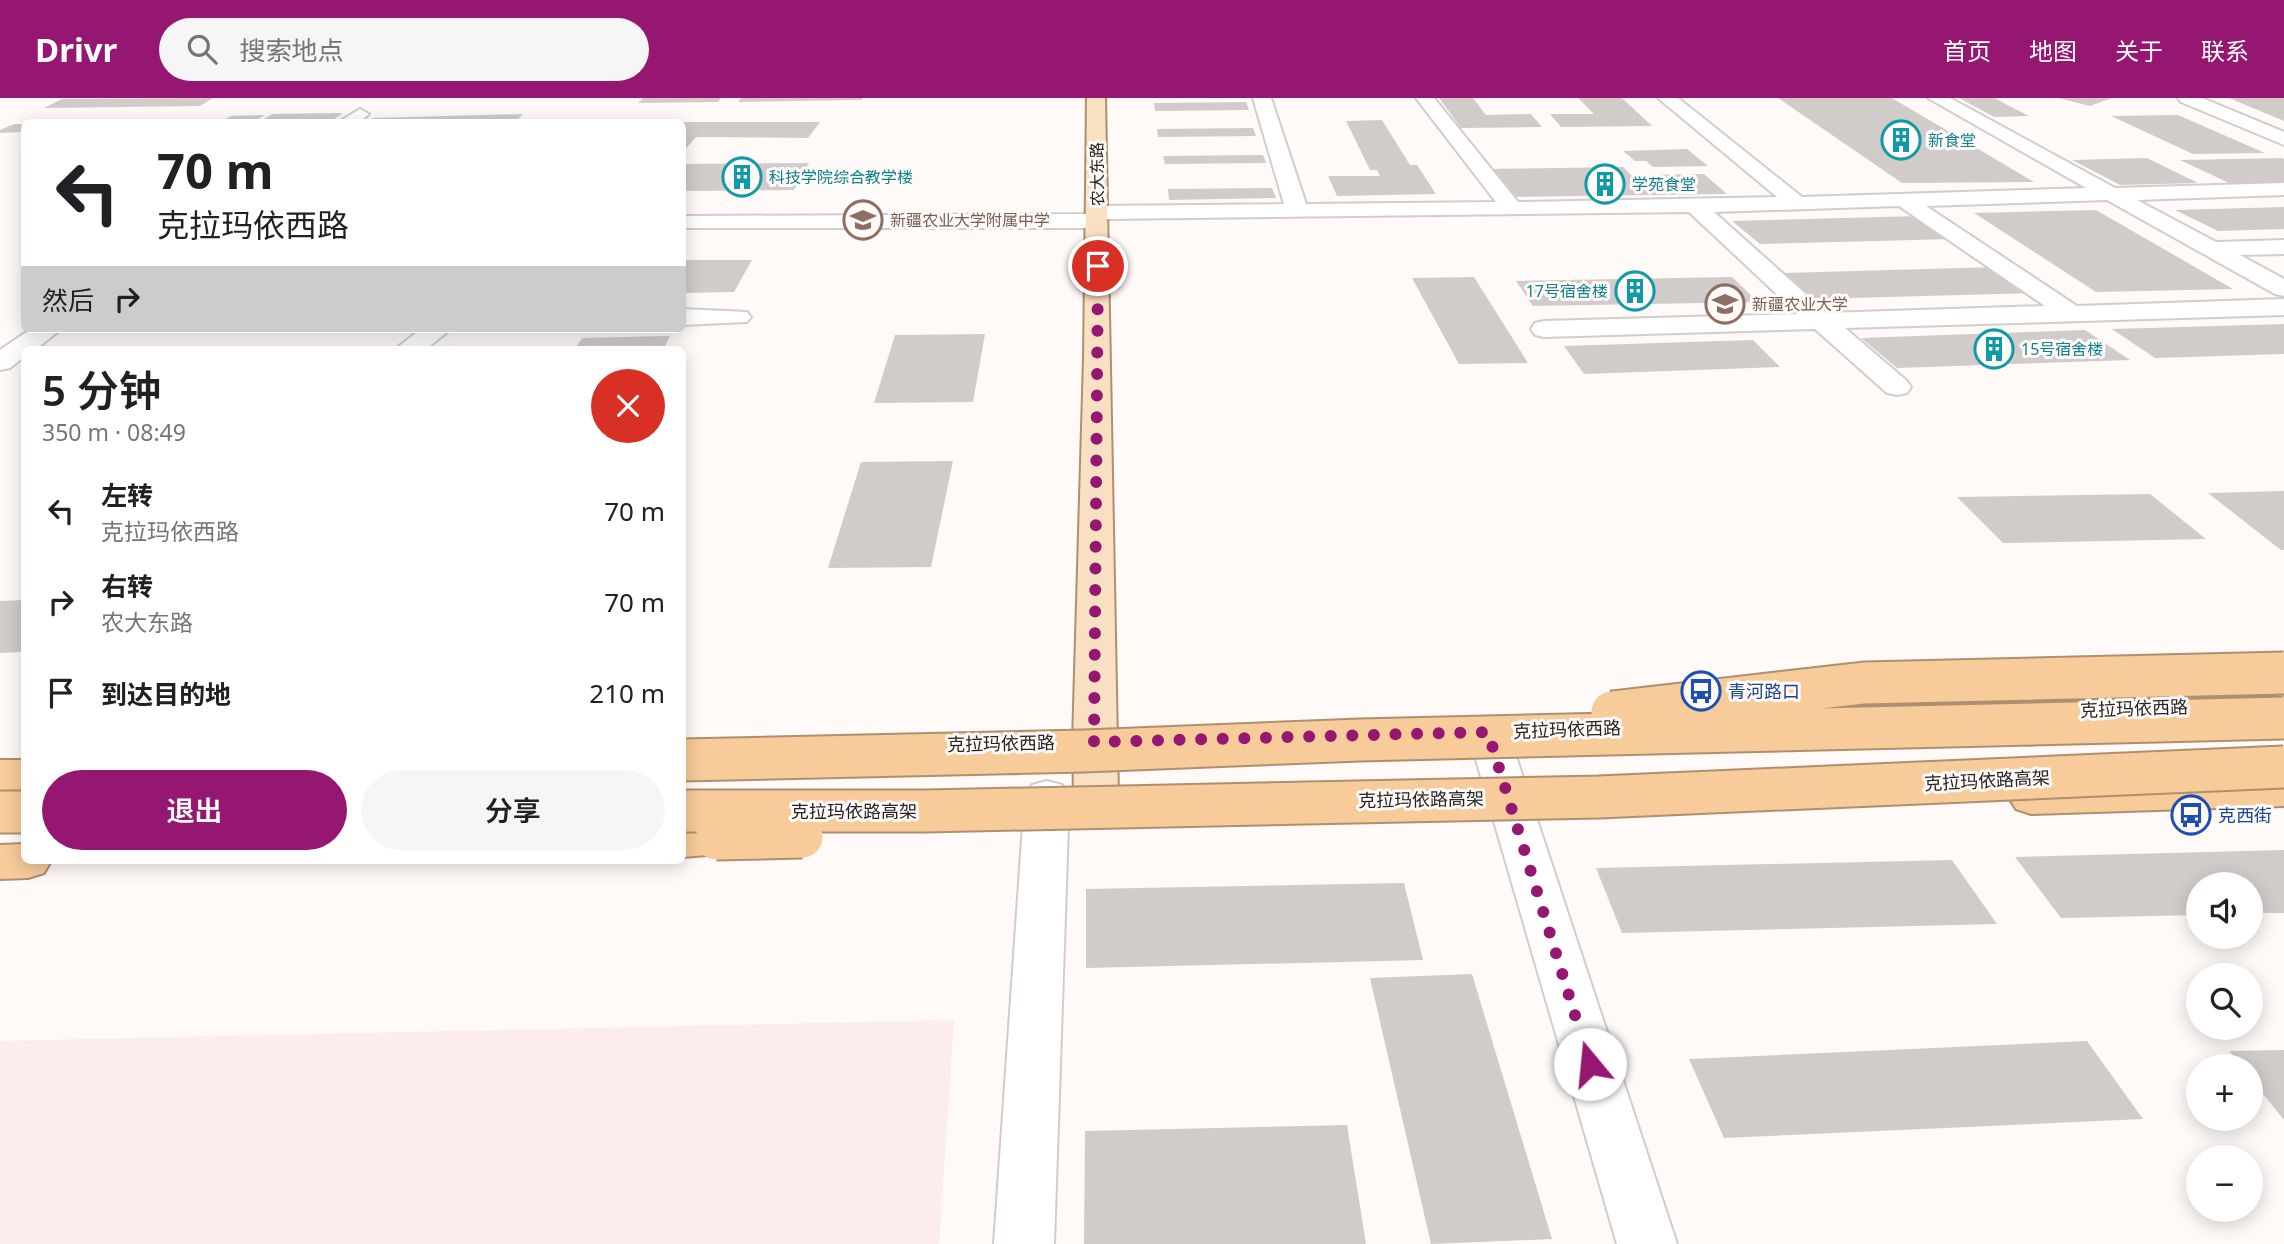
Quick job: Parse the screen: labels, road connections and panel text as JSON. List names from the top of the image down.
{
  "streets": {
    "highway": ["克拉玛依路高架"],
    "main road": ["农大东路", "克拉玛依西路"]
  },
  "crossings": [
    ["农大东路", "克拉玛依西路"]
  ],
  "places": {
    "building": [
      "新食堂",
      "科技学院综合教学楼",
      "学苑食堂",
      "17号宿舍楼",
      "15号宿舍楼"
    ],
    "school or university": ["新疆农业大学附属中学", "新疆农业大学"],
    "bus stop": ["青河路口", "克西街"]
  },
  "page": {
    "header": "Drivr",
    "search": "搜索地点",
    "nav": [
      "首页",
      "地图",
      "关于",
      "联系"
    ],
    "turn": ["70 m", "克拉玛依西路"],
    "then": "然后",
    "heading": ["5 分钟", "350 m · 08:49"],
    "list": [
      {
        "name": "左转",
        "note": "克拉玛依西路",
        "value": "70 m"
      },
      {
        "name": "右转",
        "note": "农大东路",
        "value": "70 m"
      },
      {
        "name": "到达目的地",
        "value": "210 m"
      }
    ],
    "buttons": ["退出", "分享"],
    "map_buttons": ["+", "−"]
  }
}
